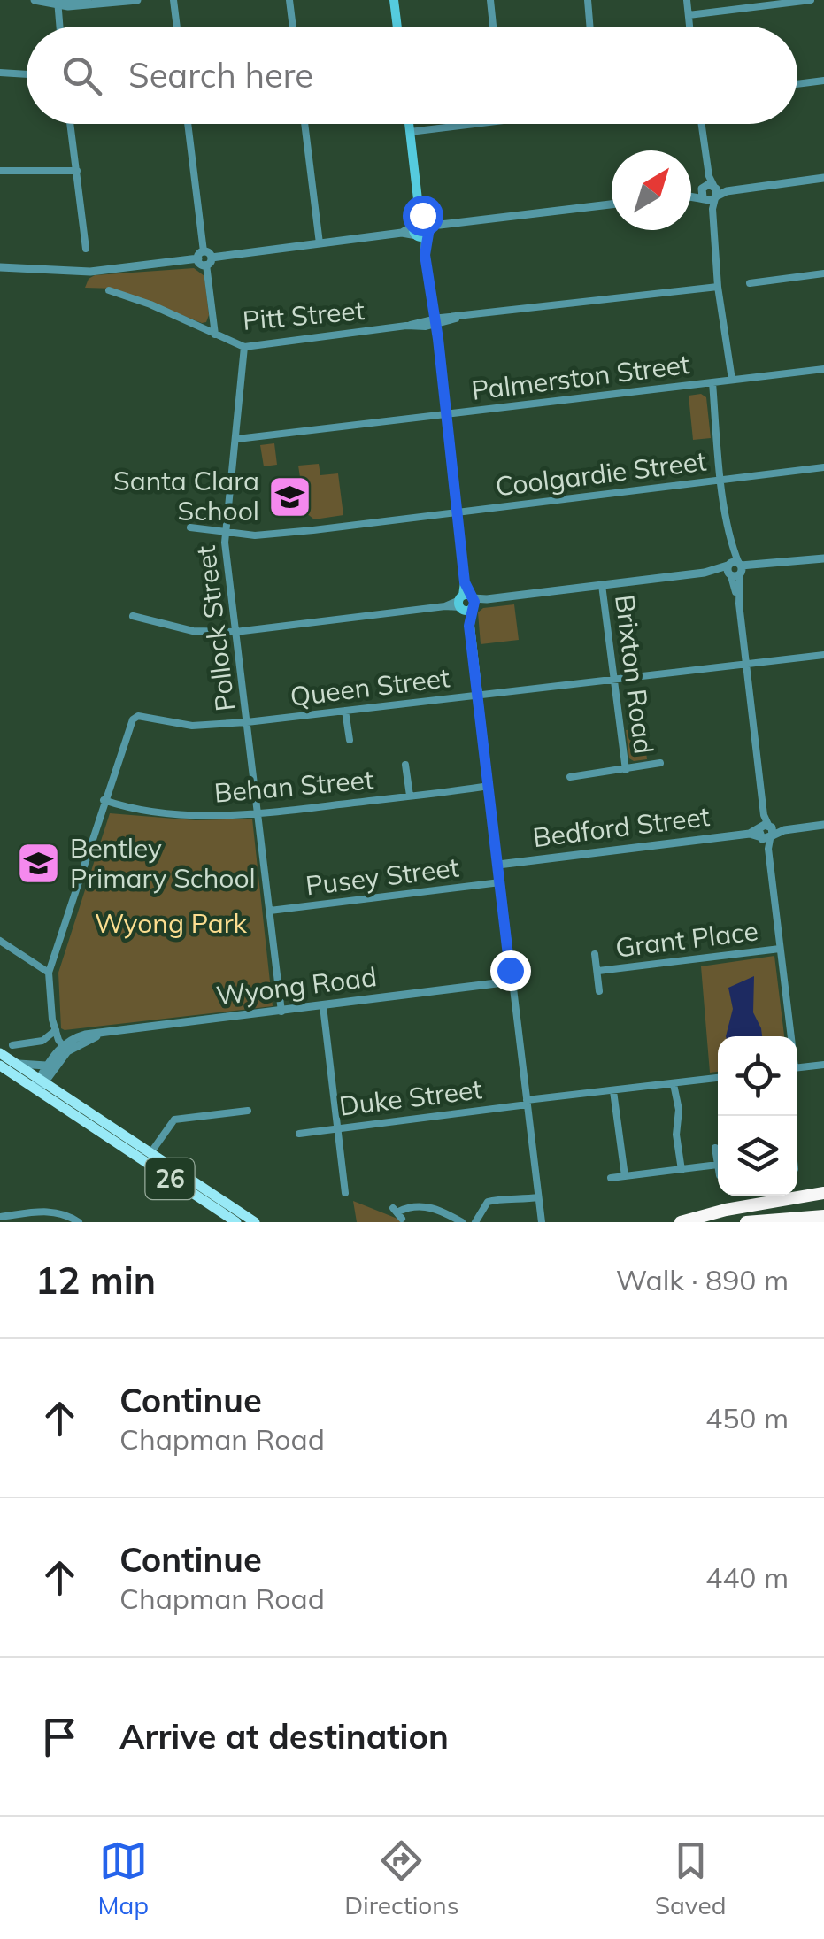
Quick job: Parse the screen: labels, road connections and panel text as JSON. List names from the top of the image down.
{
  "streets": {
    "main road": ["26"],
    "street": [
      "Pitt Street",
      "Palmerston Street",
      "Coolgardie Street",
      "Pollock Street",
      "Brixton Road",
      "Queen Street",
      "Behan Street",
      "Bedford Street",
      "Pusey Street",
      "Grant Place",
      "Wyong Road",
      "Duke Street"
    ]
  },
  "crossings": [
    ["Pitt Street", "Pollock Street"],
    ["Palmerston Street", "Pollock Street"],
    ["Coolgardie Street", "Pollock Street"],
    ["Pollock Street", "Queen Street"],
    ["Pollock Street", "Behan Street"],
    ["Pollock Street", "Pusey Street"],
    ["Pollock Street", "Wyong Road"],
    ["Brixton Road", "Queen Street"],
    ["Queen Street", "Behan Street"]
  ],
  "parks": ["Wyong Park"],
  "places": {
    "school or university": ["Santa Clara School", "Bentley Primary School"]
  },
  "north": "top right",
  "page": {
    "search": "Search here",
    "heading": ["12 min", "Walk · 890 m"],
    "list": [
      ["Continue", "Chapman Road", "450 m"],
      ["Continue", "Chapman Road", "440 m"],
      "Arrive at destination"
    ],
    "nav": ["Map", "Directions", "Saved"]
  }
}
